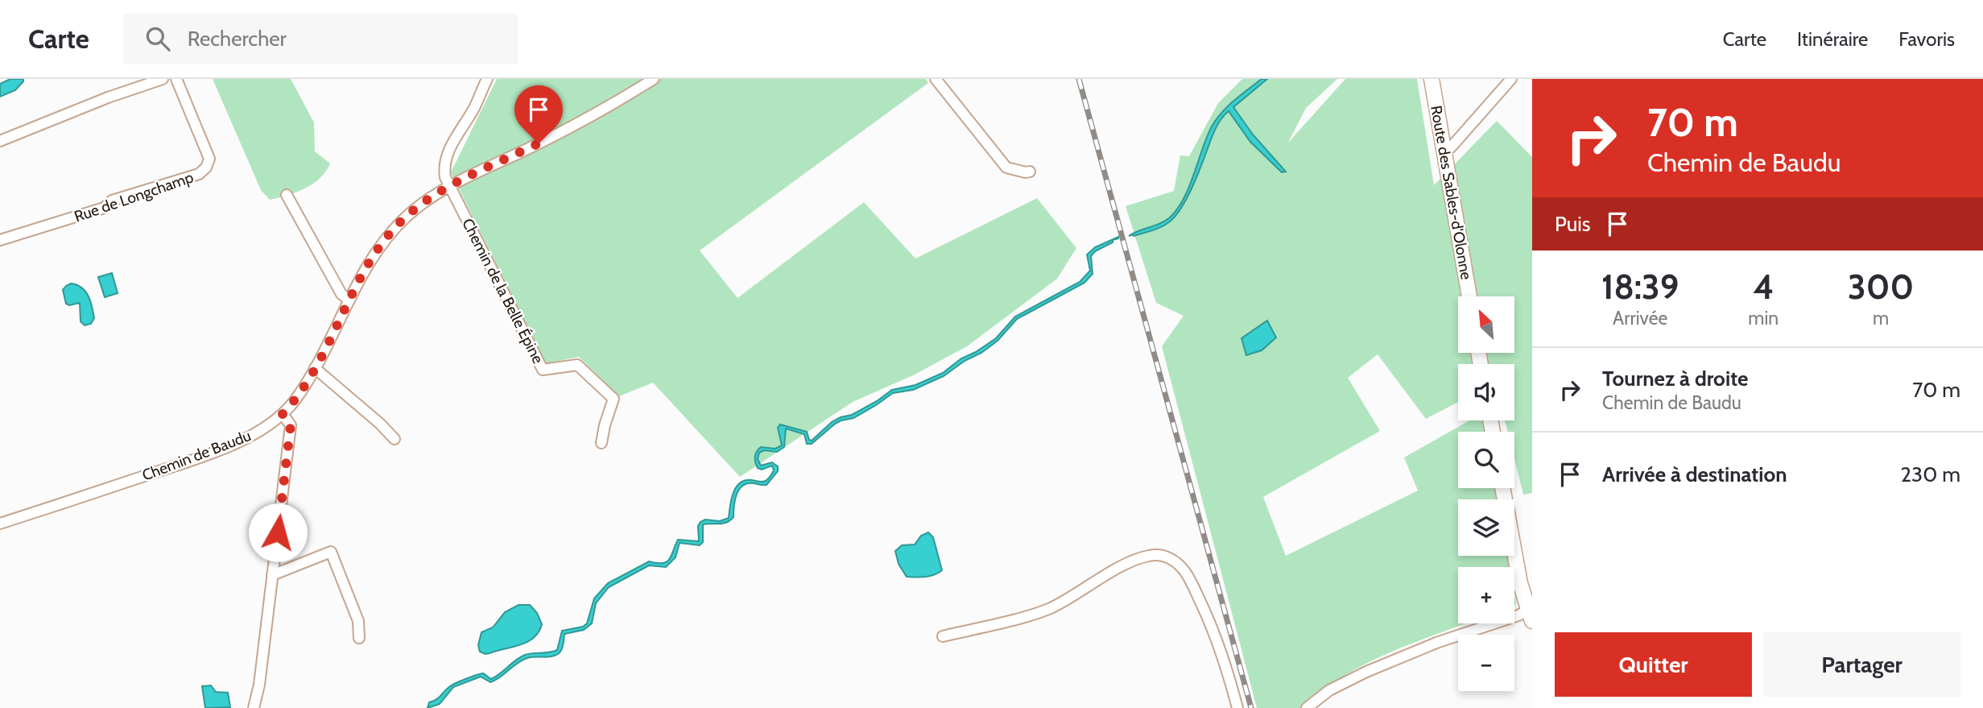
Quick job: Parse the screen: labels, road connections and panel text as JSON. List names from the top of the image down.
{
  "streets": {
    "main road": ["Route des Sables-d'Olonne"],
    "street": ["Rue de Longchamp", "Chemin de la Belle Épine", "Chemin de Baudu"]
  },
  "crossings": [
    ["Chemin de la Belle Épine", "Chemin de Baudu"]
  ],
  "north": "top left",
  "page": {
    "header": "Carte",
    "search": "Rechercher",
    "nav": ["Carte", "Itinéraire", "Favoris"],
    "turn": ["70 m", "Chemin de Baudu"],
    "then": "Puis",
    "eta": [
      "18:39",
      "Arrivée",
      "4",
      "min",
      "300",
      "m"
    ],
    "map_buttons": ["+", "−"],
    "list": [
      {
        "name": "Tournez à droite",
        "note": "Chemin de Baudu",
        "value": "70 m"
      },
      {
        "name": "Arrivée à destination",
        "value": "230 m"
      }
    ],
    "buttons": ["Quitter", "Partager"]
  }
}
